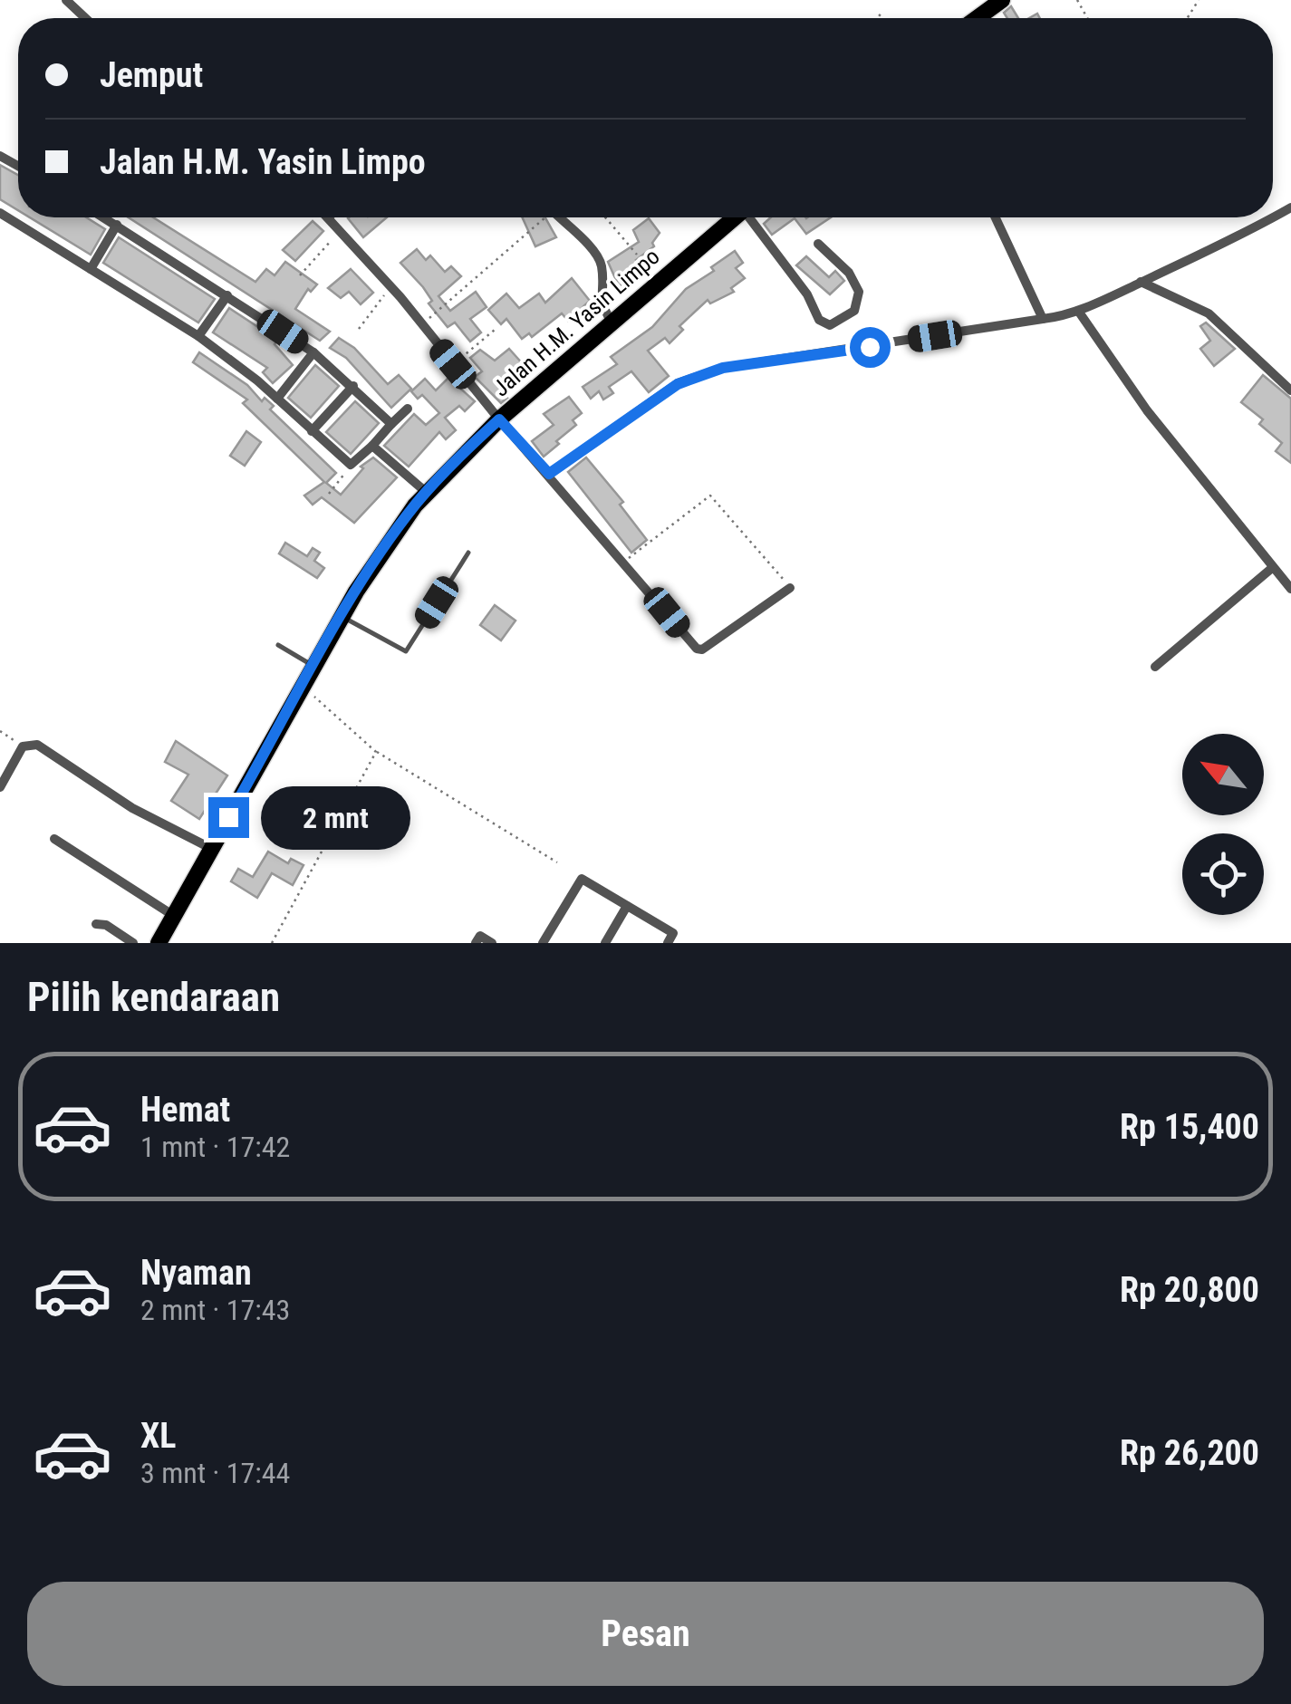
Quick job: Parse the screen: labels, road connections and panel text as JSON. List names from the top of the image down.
{
  "streets": {
    "main road": ["Jalan H.M. Yasin Limpo"]
  },
  "north": "top left",
  "page": {
    "banner": ["Jemput", "Jalan H.M. Yasin Limpo"],
    "bubble": "2 mnt",
    "heading": "Pilih kendaraan",
    "list": [
      {
        "name": "Hemat",
        "note": "1 mnt · 17:42",
        "value": "Rp 15,400"
      },
      {
        "name": "Nyaman",
        "note": "2 mnt · 17:43",
        "value": "Rp 20,800"
      },
      {
        "name": "XL",
        "note": "3 mnt · 17:44",
        "value": "Rp 26,200"
      }
    ],
    "buttons": "Pesan"
  }
}
